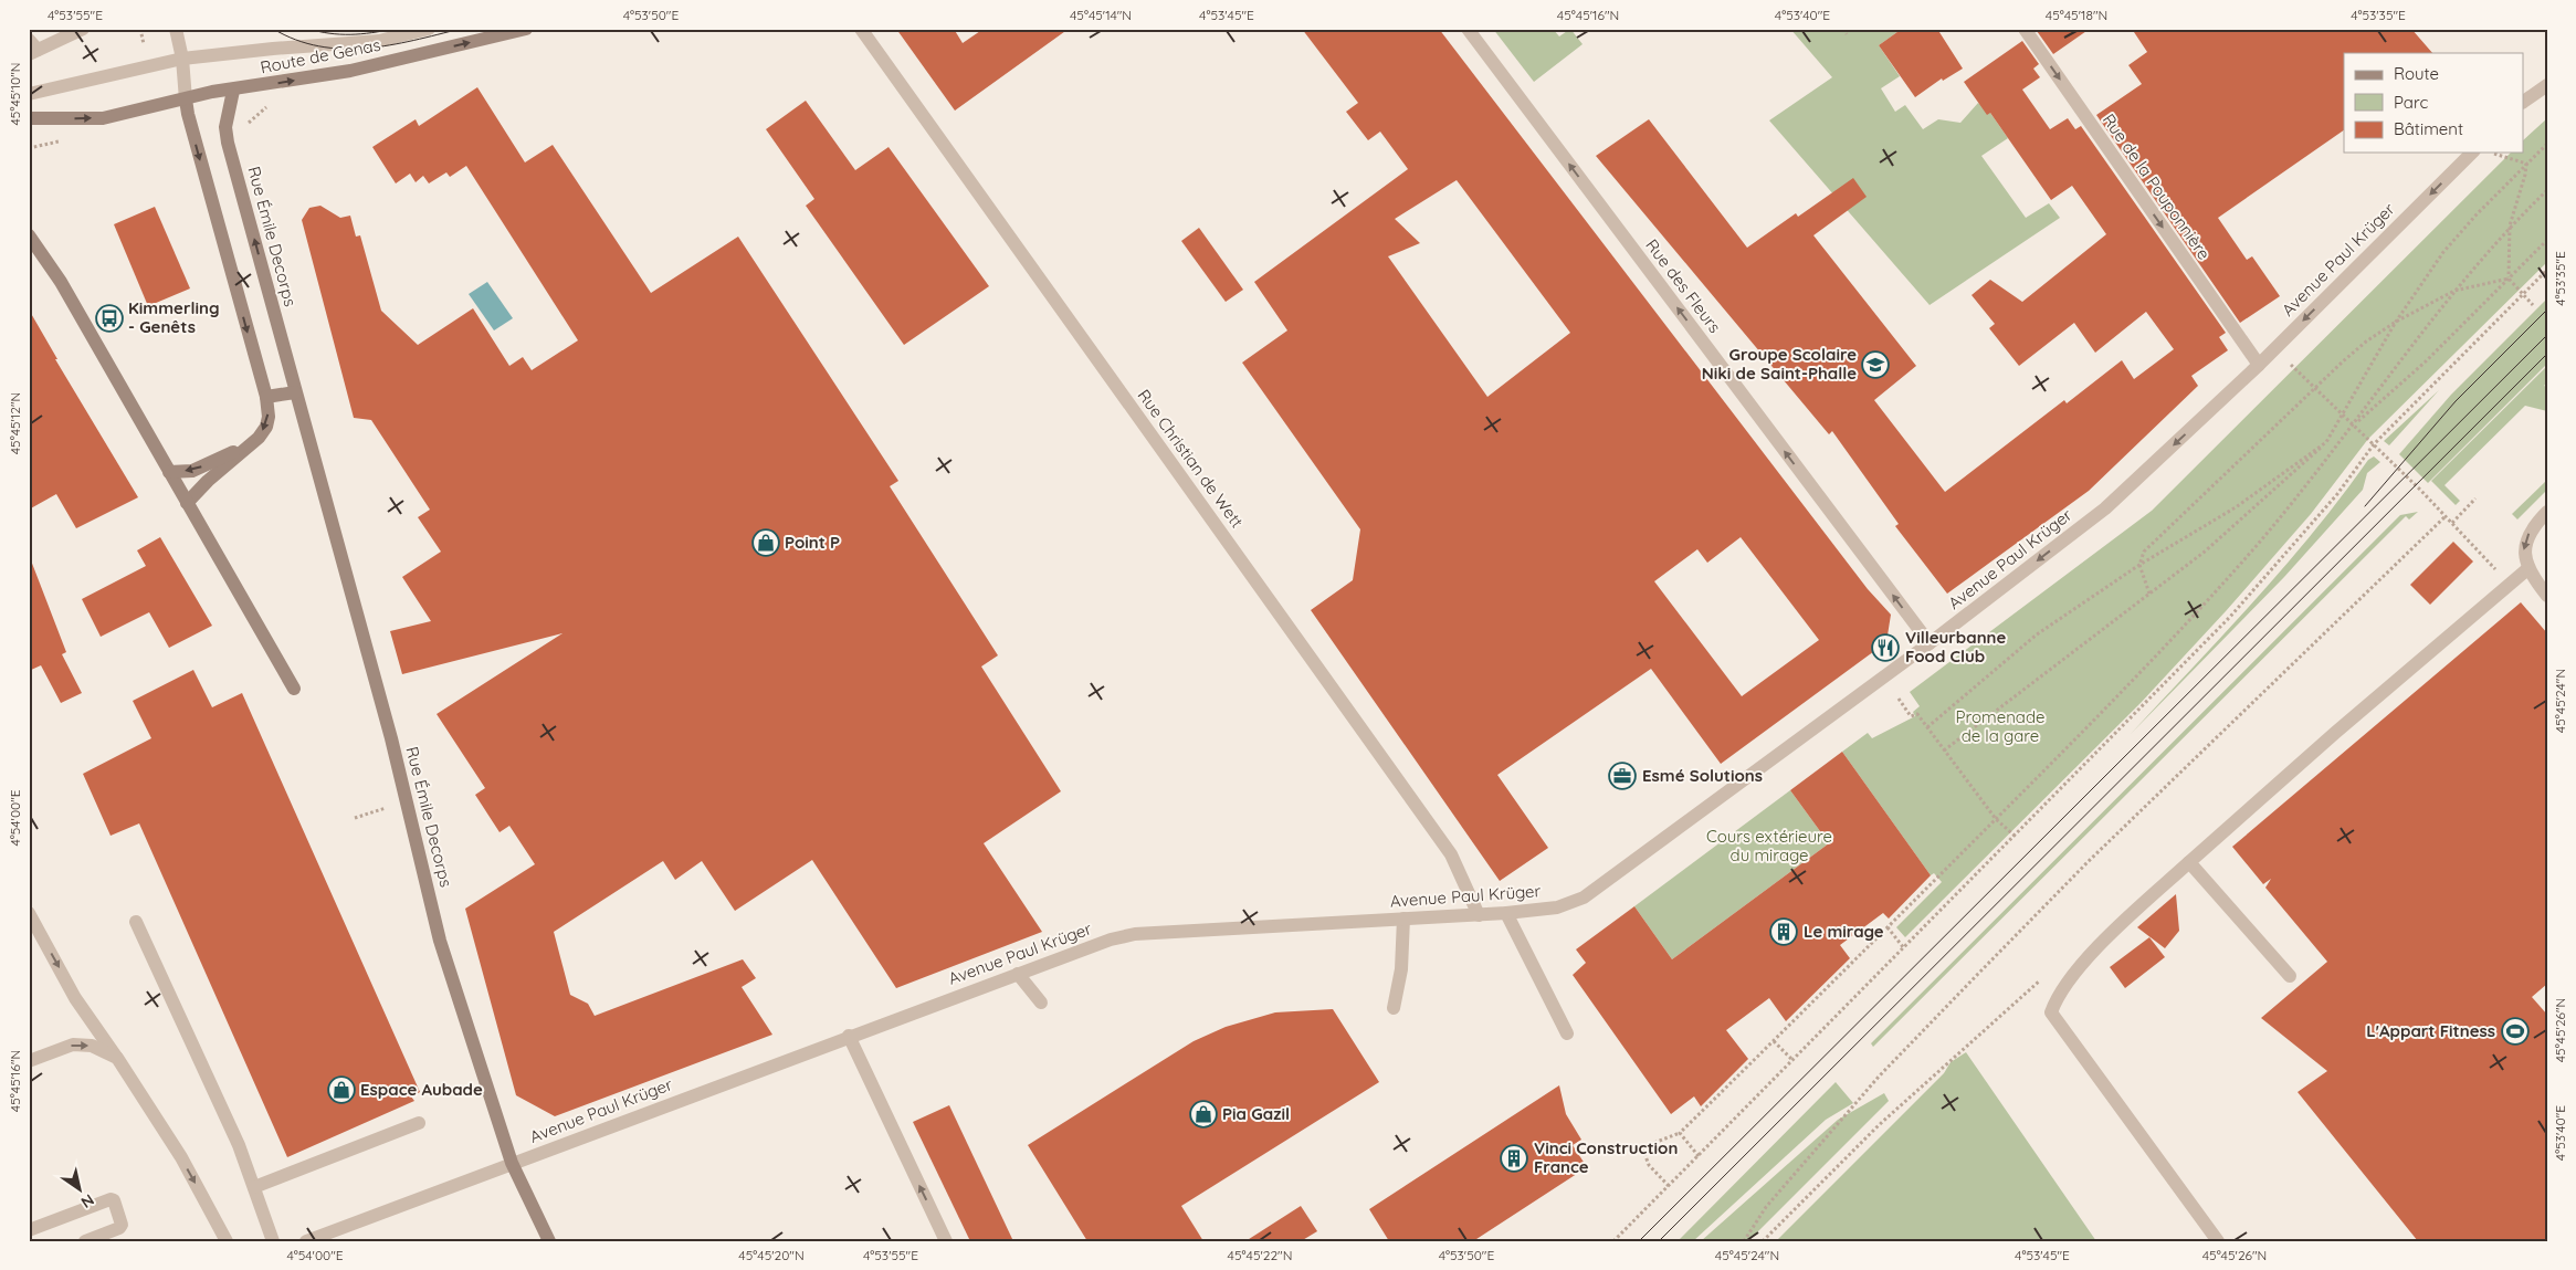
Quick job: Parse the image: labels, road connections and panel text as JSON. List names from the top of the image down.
{
  "streets": {
    "street": [
      "Route de Genas",
      "Rue de la Pouponnière",
      "Rue Émile Decorps",
      "Avenue Paul Krüger",
      "Rue des Fleurs",
      "Rue Christian de Wett"
    ]
  },
  "crossings": [
    ["Route de Genas", "Rue Émile Decorps"],
    ["Rue de la Pouponnière", "Avenue Paul Krüger"],
    ["Rue Émile Decorps", "Avenue Paul Krüger"],
    ["Avenue Paul Krüger", "Rue des Fleurs"],
    ["Avenue Paul Krüger", "Rue Christian de Wett"]
  ],
  "one_way": ["Rue de la Pouponnière", "Rue des Fleurs"],
  "parks": ["Promenade de la gare", "Cours extérieure du mirage"],
  "places": {
    "bus stop": ["Kimmerling - Genêts"],
    "school or university": ["Groupe Scolaire Niki de Saint-Phalle"],
    "shop": ["Point P", "Espace Aubade", "Pia Gazil"],
    "restaurant": ["Villeurbanne Food Club"],
    "office": ["Esmé Solutions"],
    "building": ["Le mirage", "Vinci Construction France"],
    "sports": ["L'Appart Fitness"]
  },
  "legend": ["Route", "Parc", "Bâtiment"],
  "north": "bottom right",
  "coordinates": [
    "4°53'55\"E",
    "4°53'50\"E",
    "45°45'14\"N",
    "4°53'45\"E",
    "45°45'16\"N",
    "4°53'40\"E",
    "45°45'18\"N",
    "4°53'35\"E",
    "45°45'10\"N",
    "45°45'12\"N",
    "45°45'24\"N",
    "4°54'00\"E",
    "45°45'26\"N",
    "45°45'20\"N",
    "45°45'22\"N"
  ]
}
